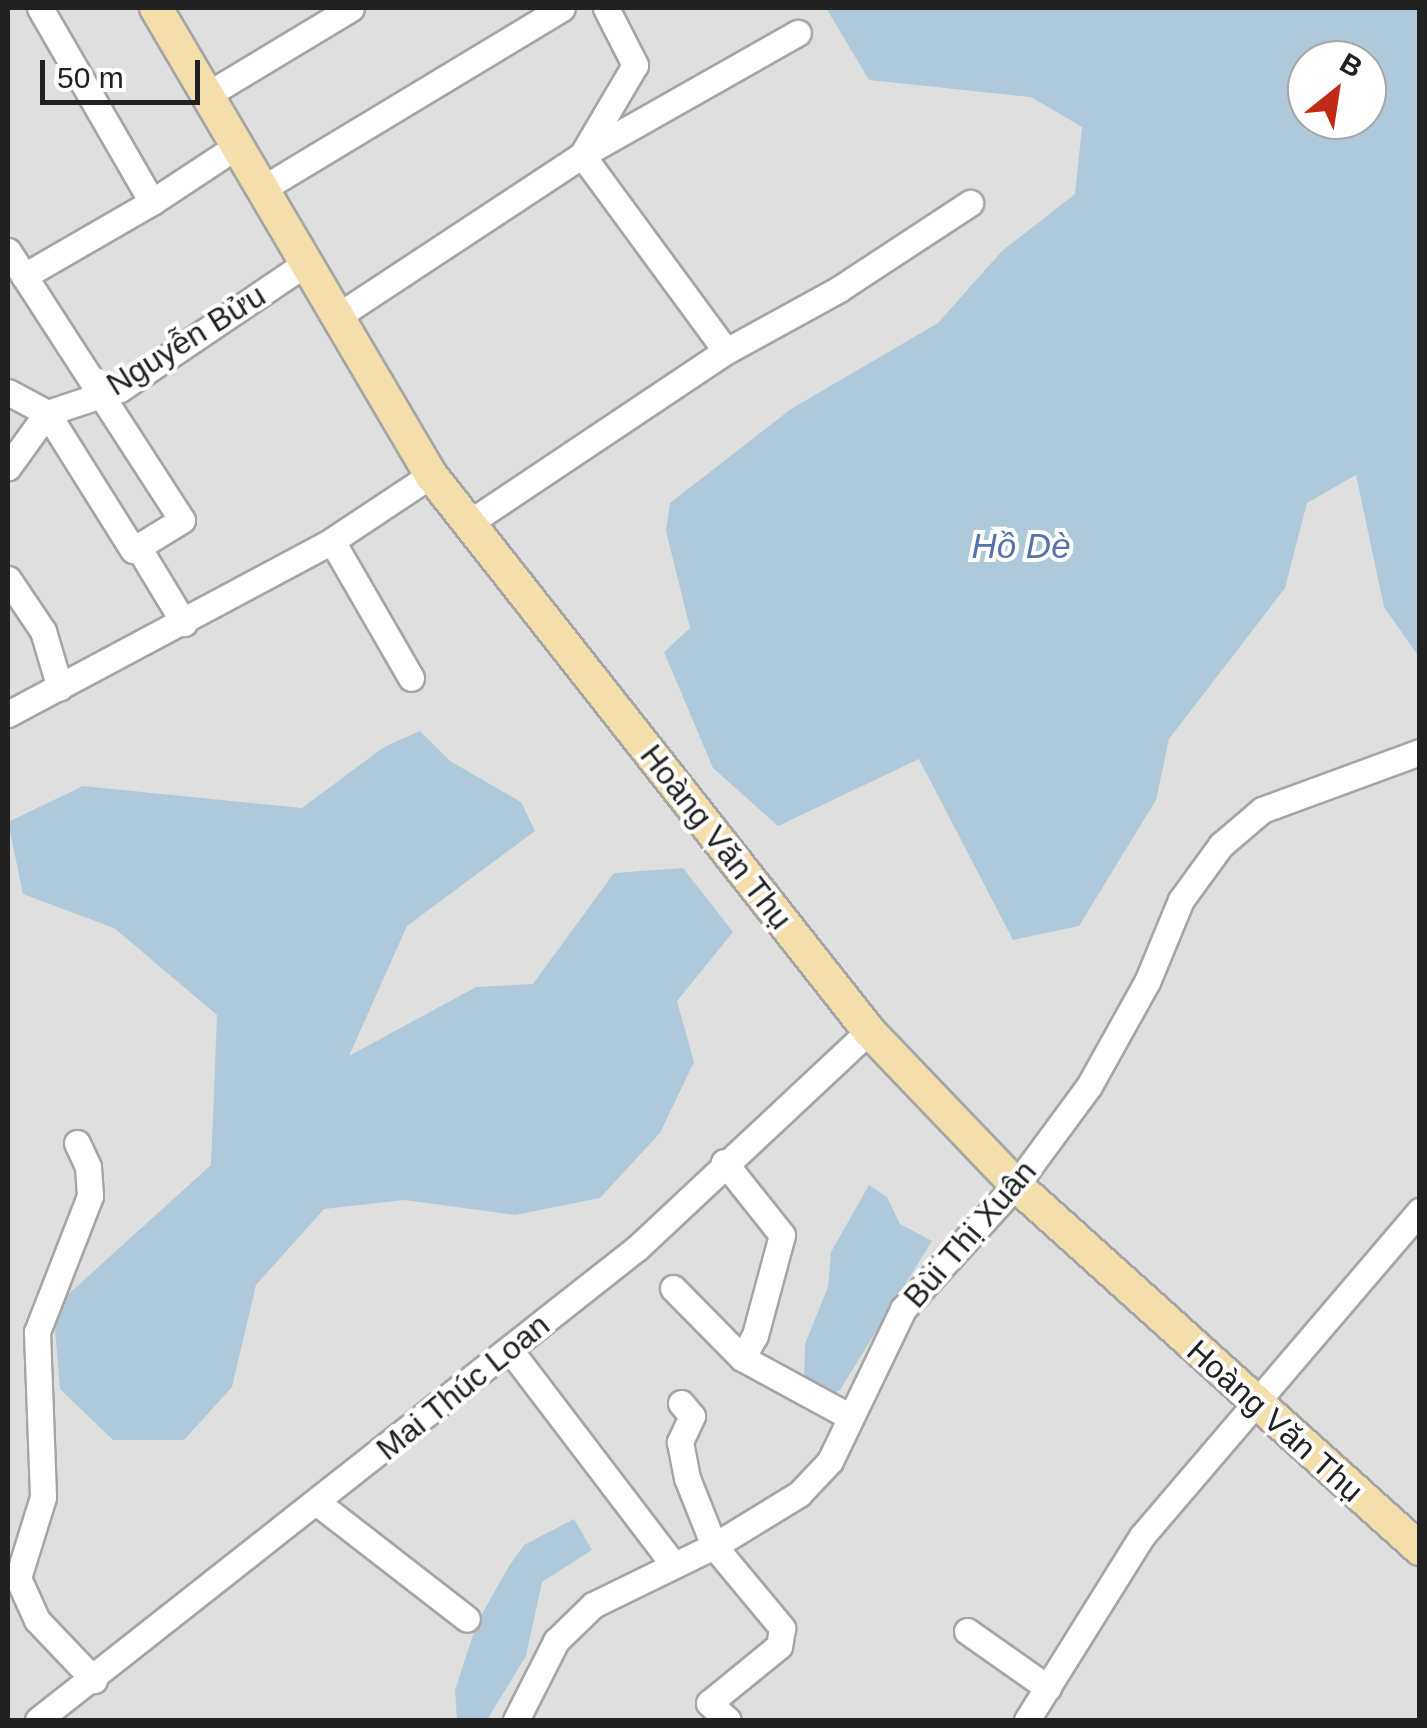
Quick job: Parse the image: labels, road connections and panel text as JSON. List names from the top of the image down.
{
  "streets": {
    "main road": ["Hoàng Văn Thụ"],
    "street": ["Nguyễn Bửu", "Bùi Thị Xuân", "Mai Thúc Loan"]
  },
  "crossings": [
    ["Nguyễn Bửu", "Hoàng Văn Thụ"],
    ["Hoàng Văn Thụ", "Bùi Thị Xuân"],
    ["Hoàng Văn Thụ", "Mai Thúc Loan"]
  ],
  "water": ["Hồ Dè"],
  "scale_bar": "50 m",
  "north": "top right"
}
